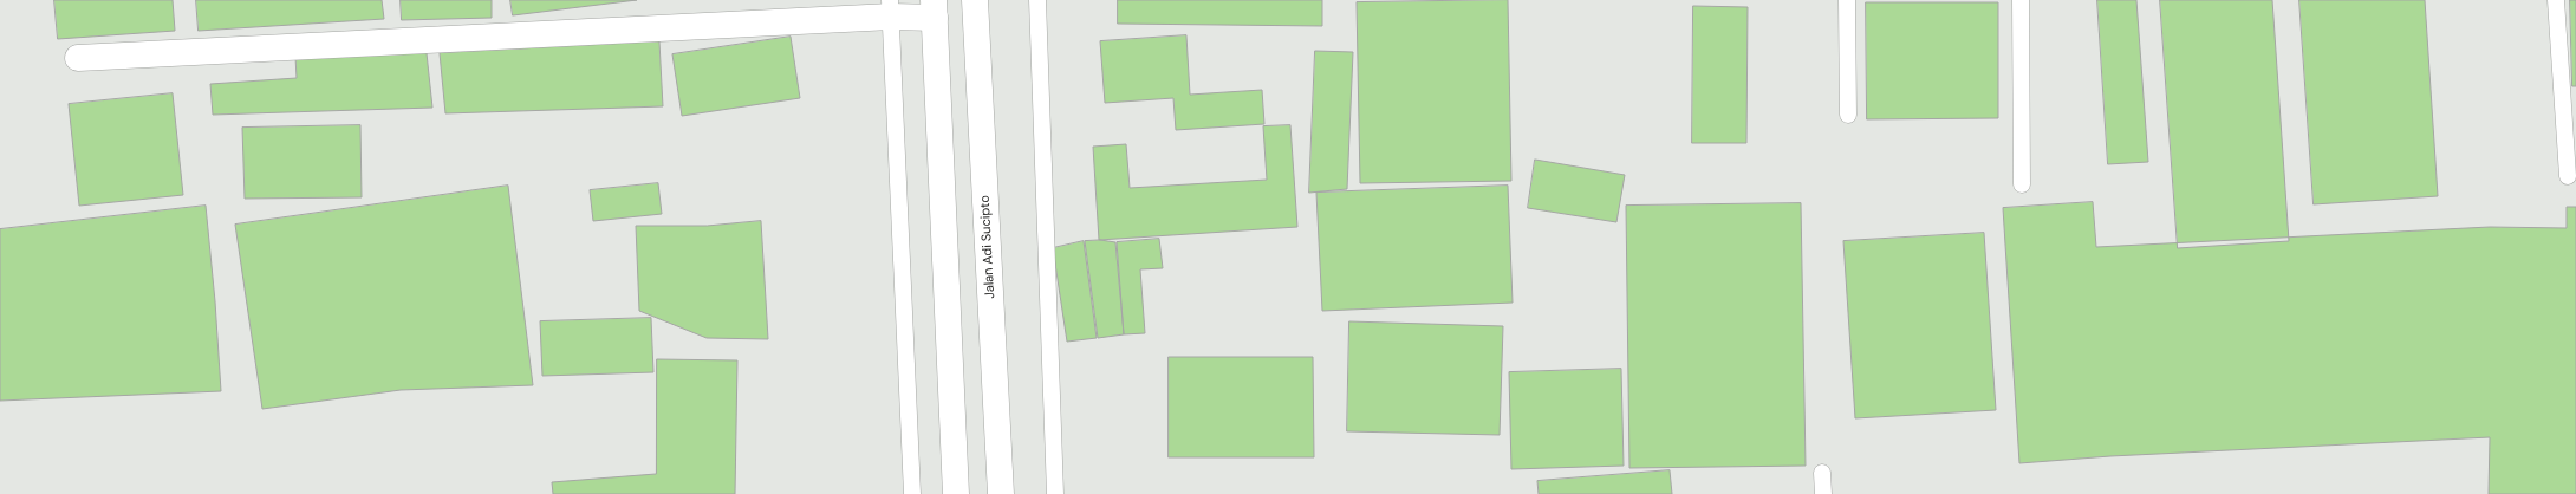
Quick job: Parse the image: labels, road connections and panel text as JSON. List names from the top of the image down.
{
  "streets": {
    "main road": ["Jalan Adi Sucipto"]
  }
}
